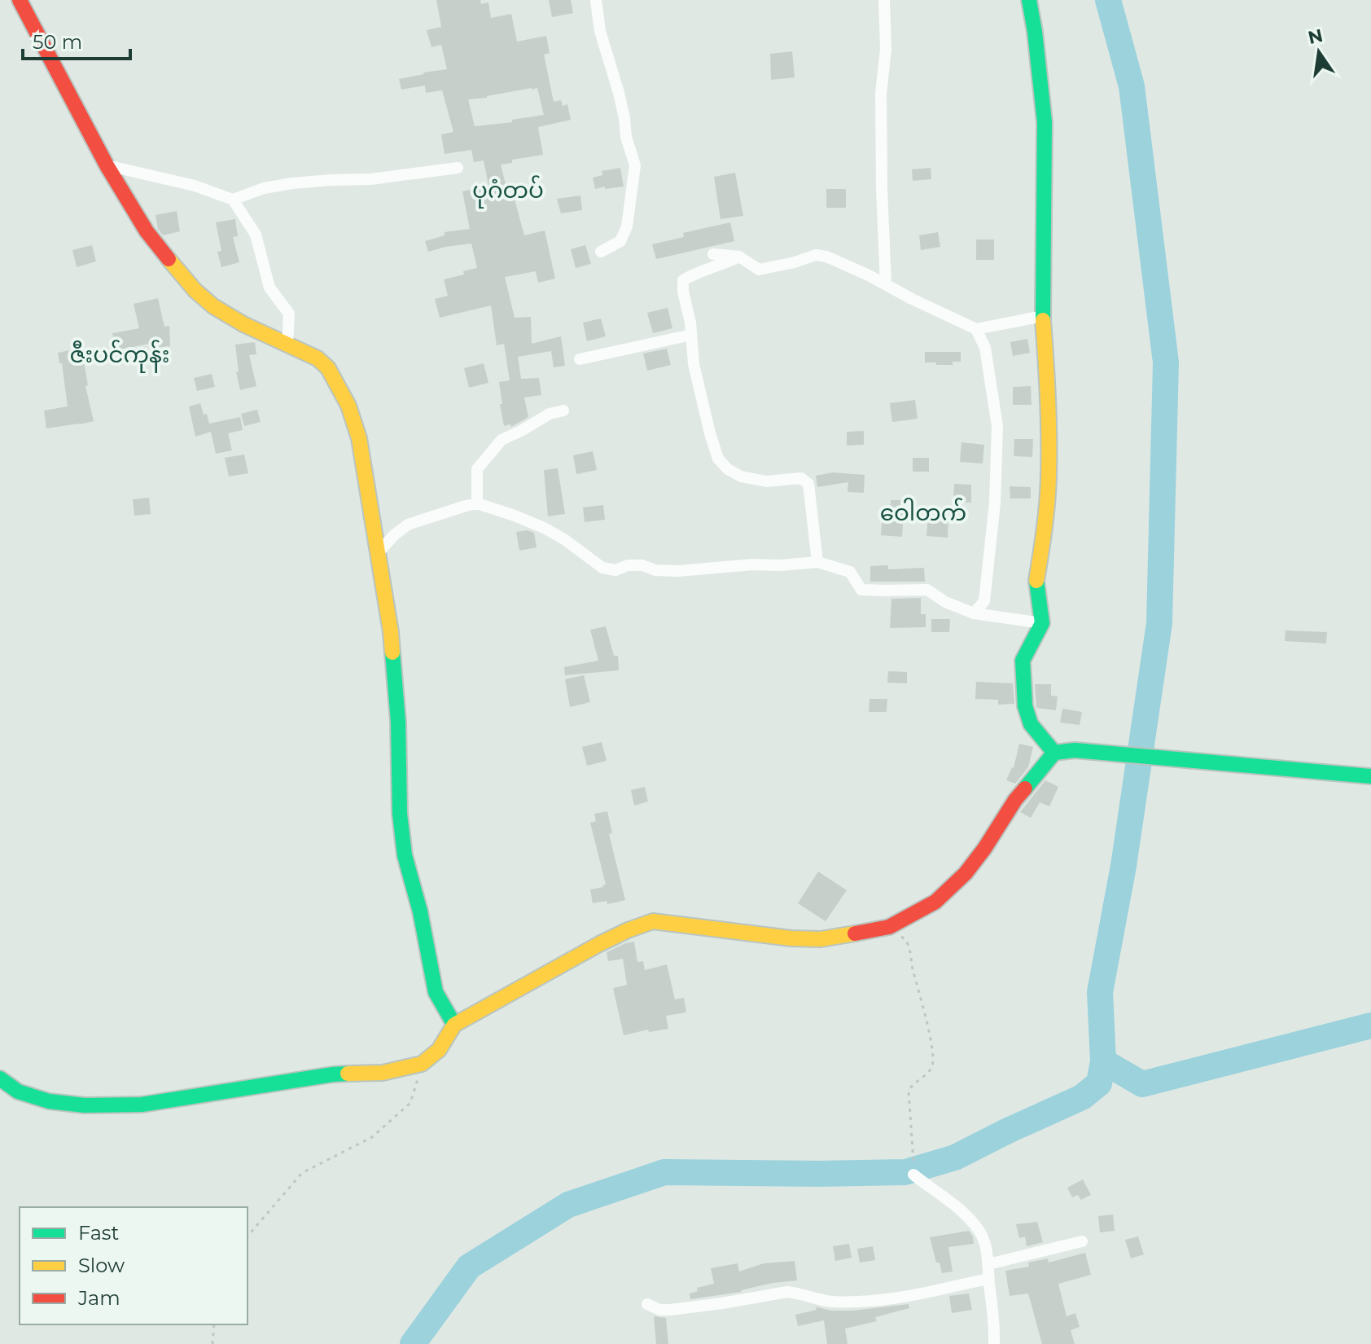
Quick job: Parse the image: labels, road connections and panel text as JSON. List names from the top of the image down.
{
  "districts": ["ပုဂံတပ်", "ဇီးပင်ကုန်း", "ဝေါတက်"],
  "legend": ["Fast", "Slow", "Jam"],
  "scale_bar": "50 m",
  "north": "top"
}
